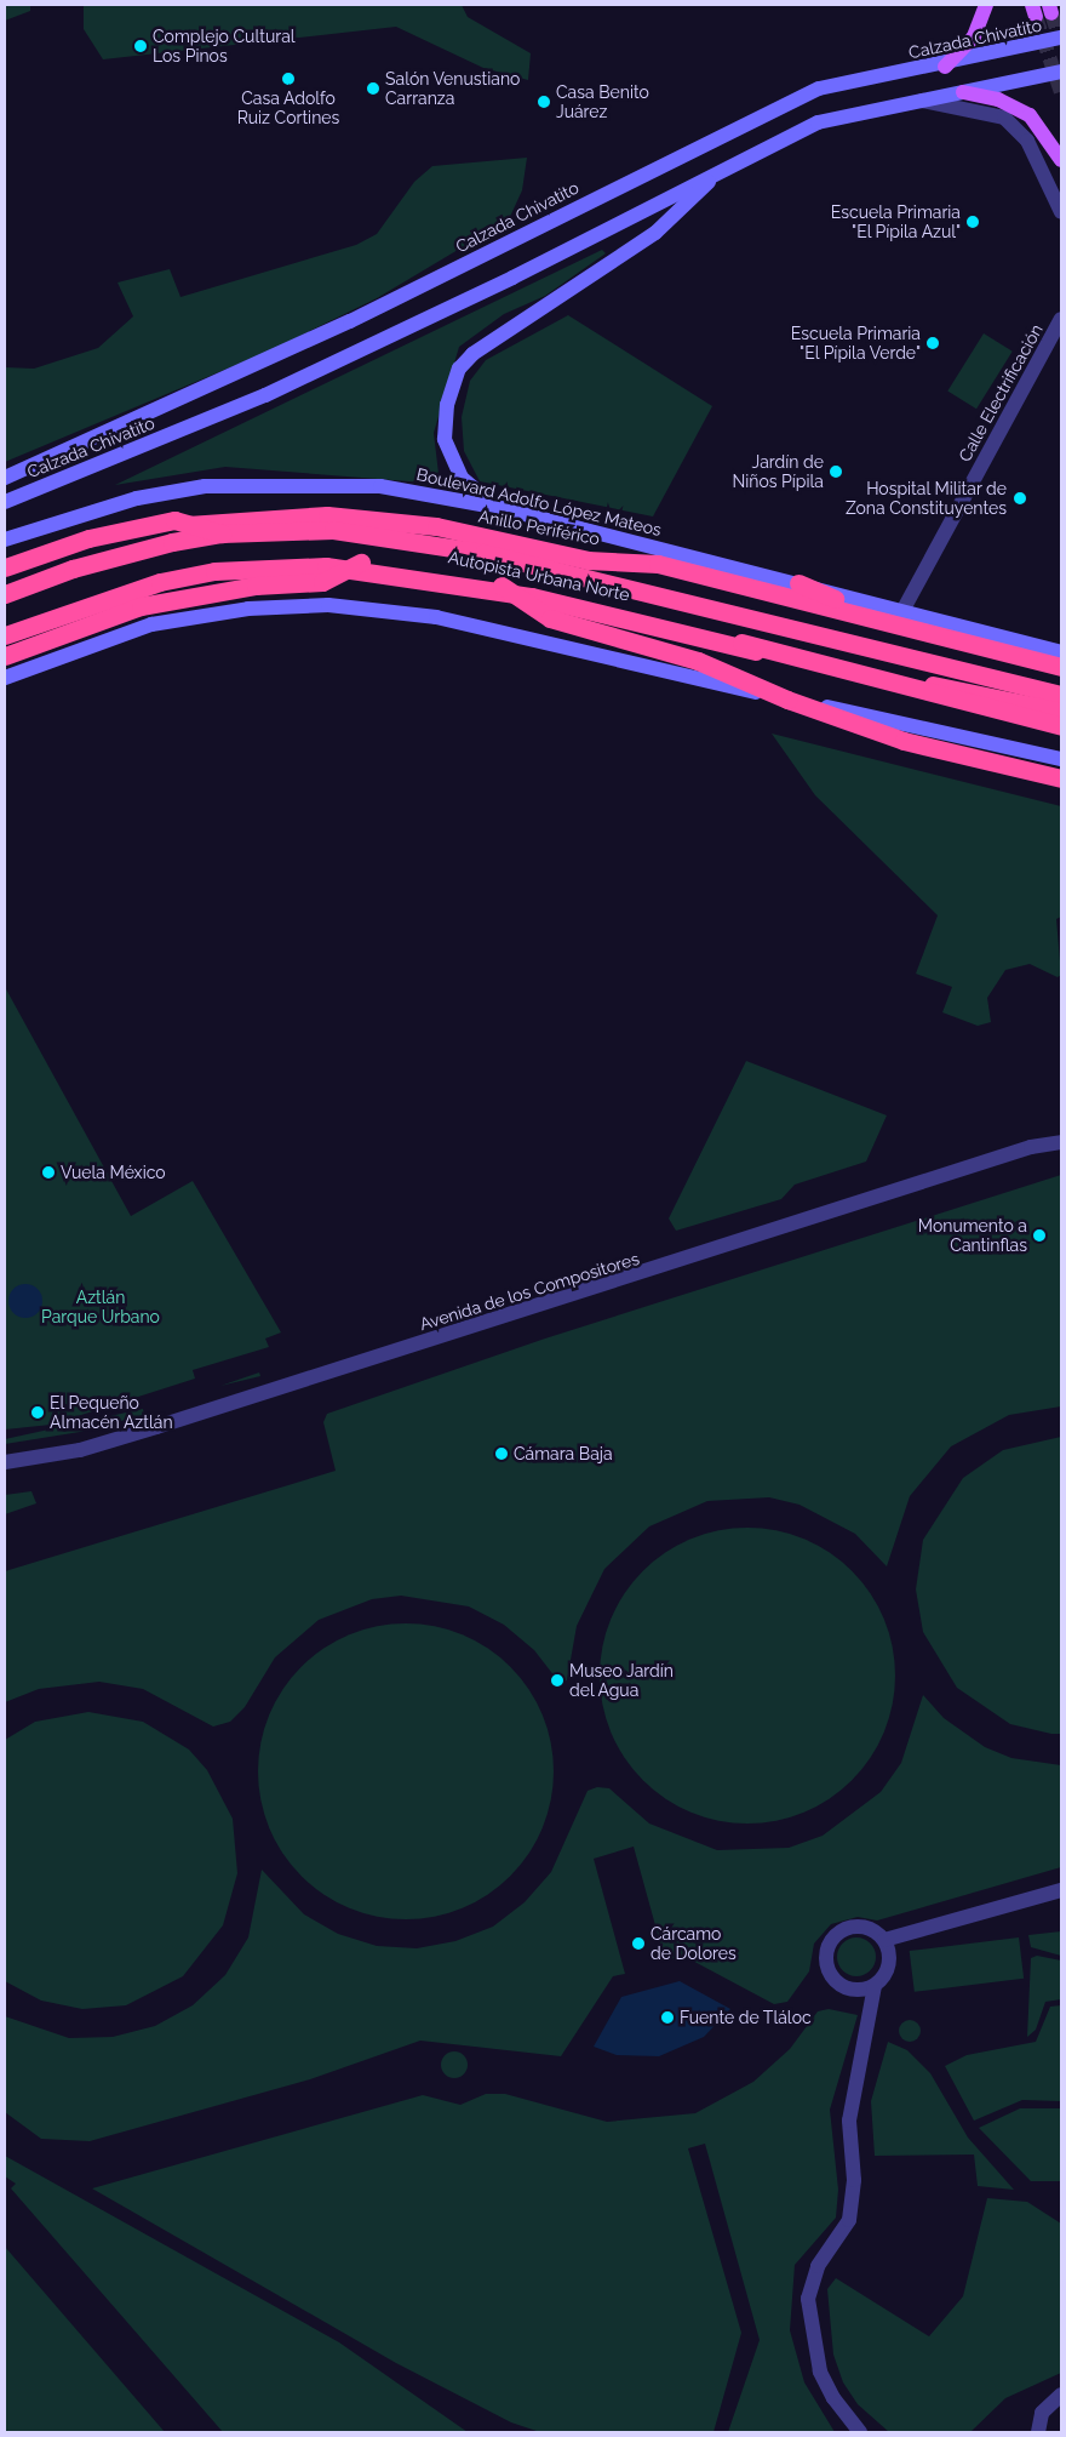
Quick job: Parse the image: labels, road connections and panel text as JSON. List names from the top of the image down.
{
  "streets": {
    "highway": ["Anillo Periférico", "Autopista Urbana Norte"],
    "main road": ["Calzada Chivatito", "Boulevard Adolfo López Mateos"],
    "street": ["Calle Electrificación", "Avenida de los Compositores"]
  },
  "crossings": [
    ["Calle Electrificación", "Boulevard Adolfo López Mateos"]
  ],
  "parks": ["Aztlán Parque Urbano"],
  "places": [
    "Complejo Cultural Los Pinos",
    "Casa Adolfo Ruiz Cortines",
    "Salón Venustiano Carranza",
    "Casa Benito Juárez",
    "Escuela Primaria \"El Pípila Azul\"",
    "Escuela Primaria \"El Pípila Verde\"",
    "Jardín de Niños Pípila",
    "Hospital Militar de Zona Constituyentes",
    "Vuela México",
    "Monumento a Cantinflas",
    "El Pequeño Almacén Aztlán",
    "Cámara Baja",
    "Museo Jardín del Agua",
    "Cárcamo de Dolores",
    "Fuente de Tláloc"
  ]
}
